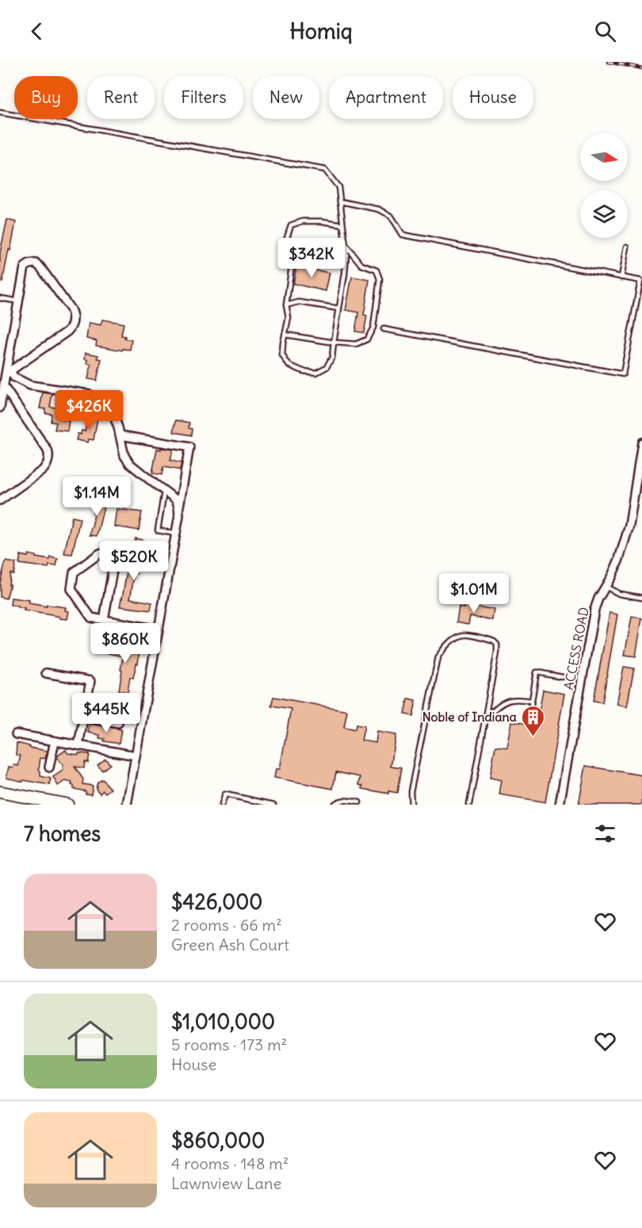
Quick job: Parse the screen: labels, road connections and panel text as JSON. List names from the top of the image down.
{
  "streets": {
    "street": ["ACCESS ROAD"]
  },
  "places": {
    "building": ["Noble of Indiana"]
  },
  "north": "right",
  "page": {
    "header": "Homiq",
    "chip": [
      "Buy",
      "Rent",
      "Filters",
      "New",
      "Apartment",
      "House"
    ],
    "price": [
      "$342K",
      "$426K",
      "$1.14M",
      "$520K",
      "$1.01M",
      "$860K",
      "$445K"
    ],
    "heading": "7 homes",
    "list": [
      {
        "name": "$426,000",
        "note": "2 rooms · 66 m² · Green Ash Court"
      },
      {
        "name": "$1,010,000",
        "note": "5 rooms · 173 m² · House"
      },
      {
        "name": "$860,000",
        "note": "4 rooms · 148 m² · Lawnview Lane"
      }
    ]
  }
}
